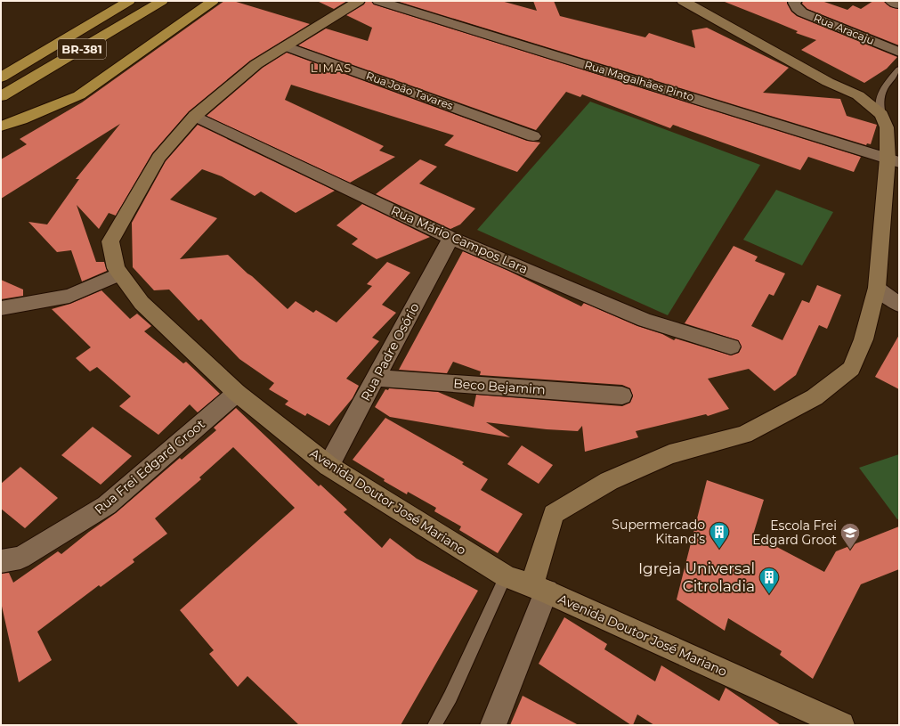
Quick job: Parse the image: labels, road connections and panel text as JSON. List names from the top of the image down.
{
  "streets": {
    "highway": ["BR-381"],
    "street": [
      "Rua Aracaju",
      "Rua Magalhães Pinto",
      "Rua João Tavares",
      "Rua Mário Campos Lara",
      "Rua Padre Osório",
      "Beco Bejamim",
      "Rua Frei Edgard Groot",
      "Avenida Doutor José Mariano"
    ]
  },
  "crossings": [
    ["Rua João Tavares", "Avenida Doutor José Mariano"],
    ["Rua Mário Campos Lara", "Rua Padre Osório"],
    ["Rua Mário Campos Lara", "Avenida Doutor José Mariano"],
    ["Rua Padre Osório", "Beco Bejamim"],
    ["Rua Padre Osório", "Avenida Doutor José Mariano"],
    ["Rua Frei Edgard Groot", "Avenida Doutor José Mariano"]
  ],
  "districts": ["LIMAS"],
  "places": {
    "building": ["Supermercado Kitand’s", "Igreja Universal Citroladia"],
    "school or university": ["Escola Frei Edgard Groot"]
  }
}
